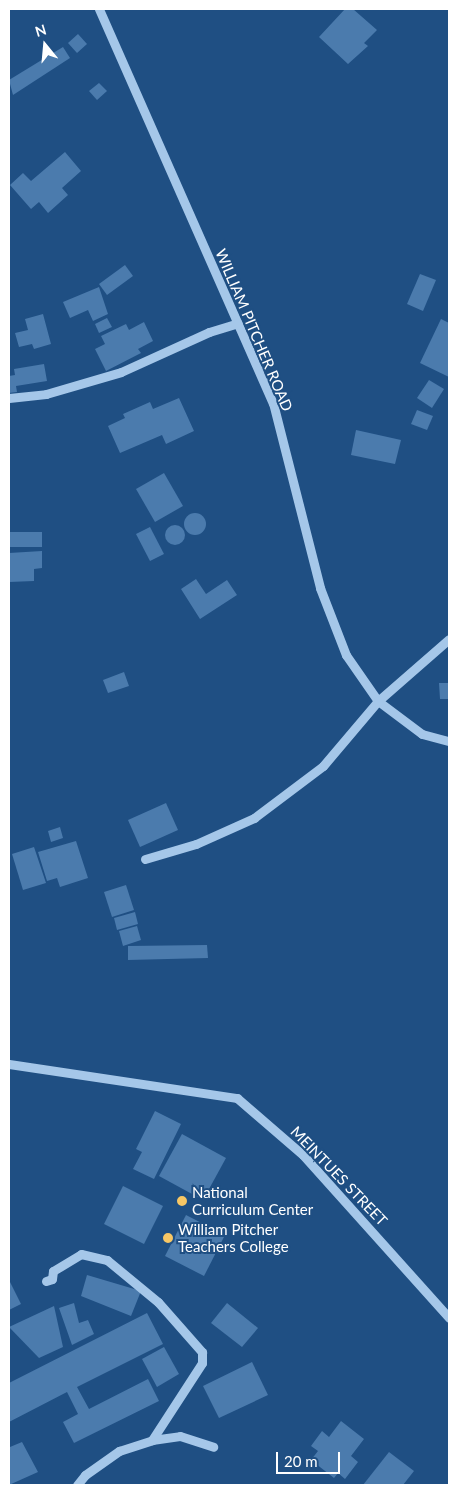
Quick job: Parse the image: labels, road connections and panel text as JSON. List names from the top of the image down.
{
  "streets": {
    "street": ["WILLIAM PITCHER ROAD", "MEINTUES STREET"]
  },
  "places": ["National Curriculum Center", "William Pitcher Teachers College"],
  "scale_bar": "20 m",
  "north": "top"
}
